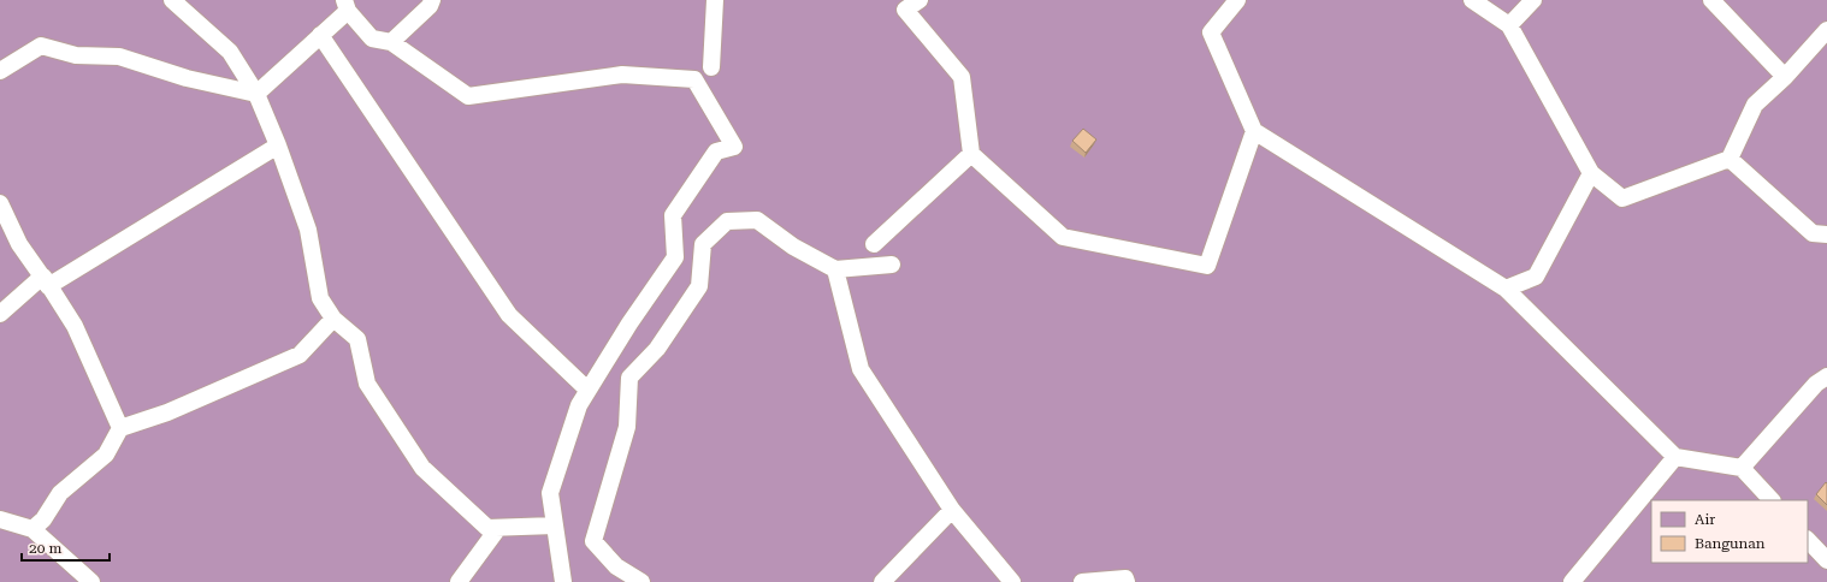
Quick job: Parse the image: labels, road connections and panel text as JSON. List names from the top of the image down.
{
  "legend": ["Air", "Bangunan"],
  "scale_bar": "20 m"
}
